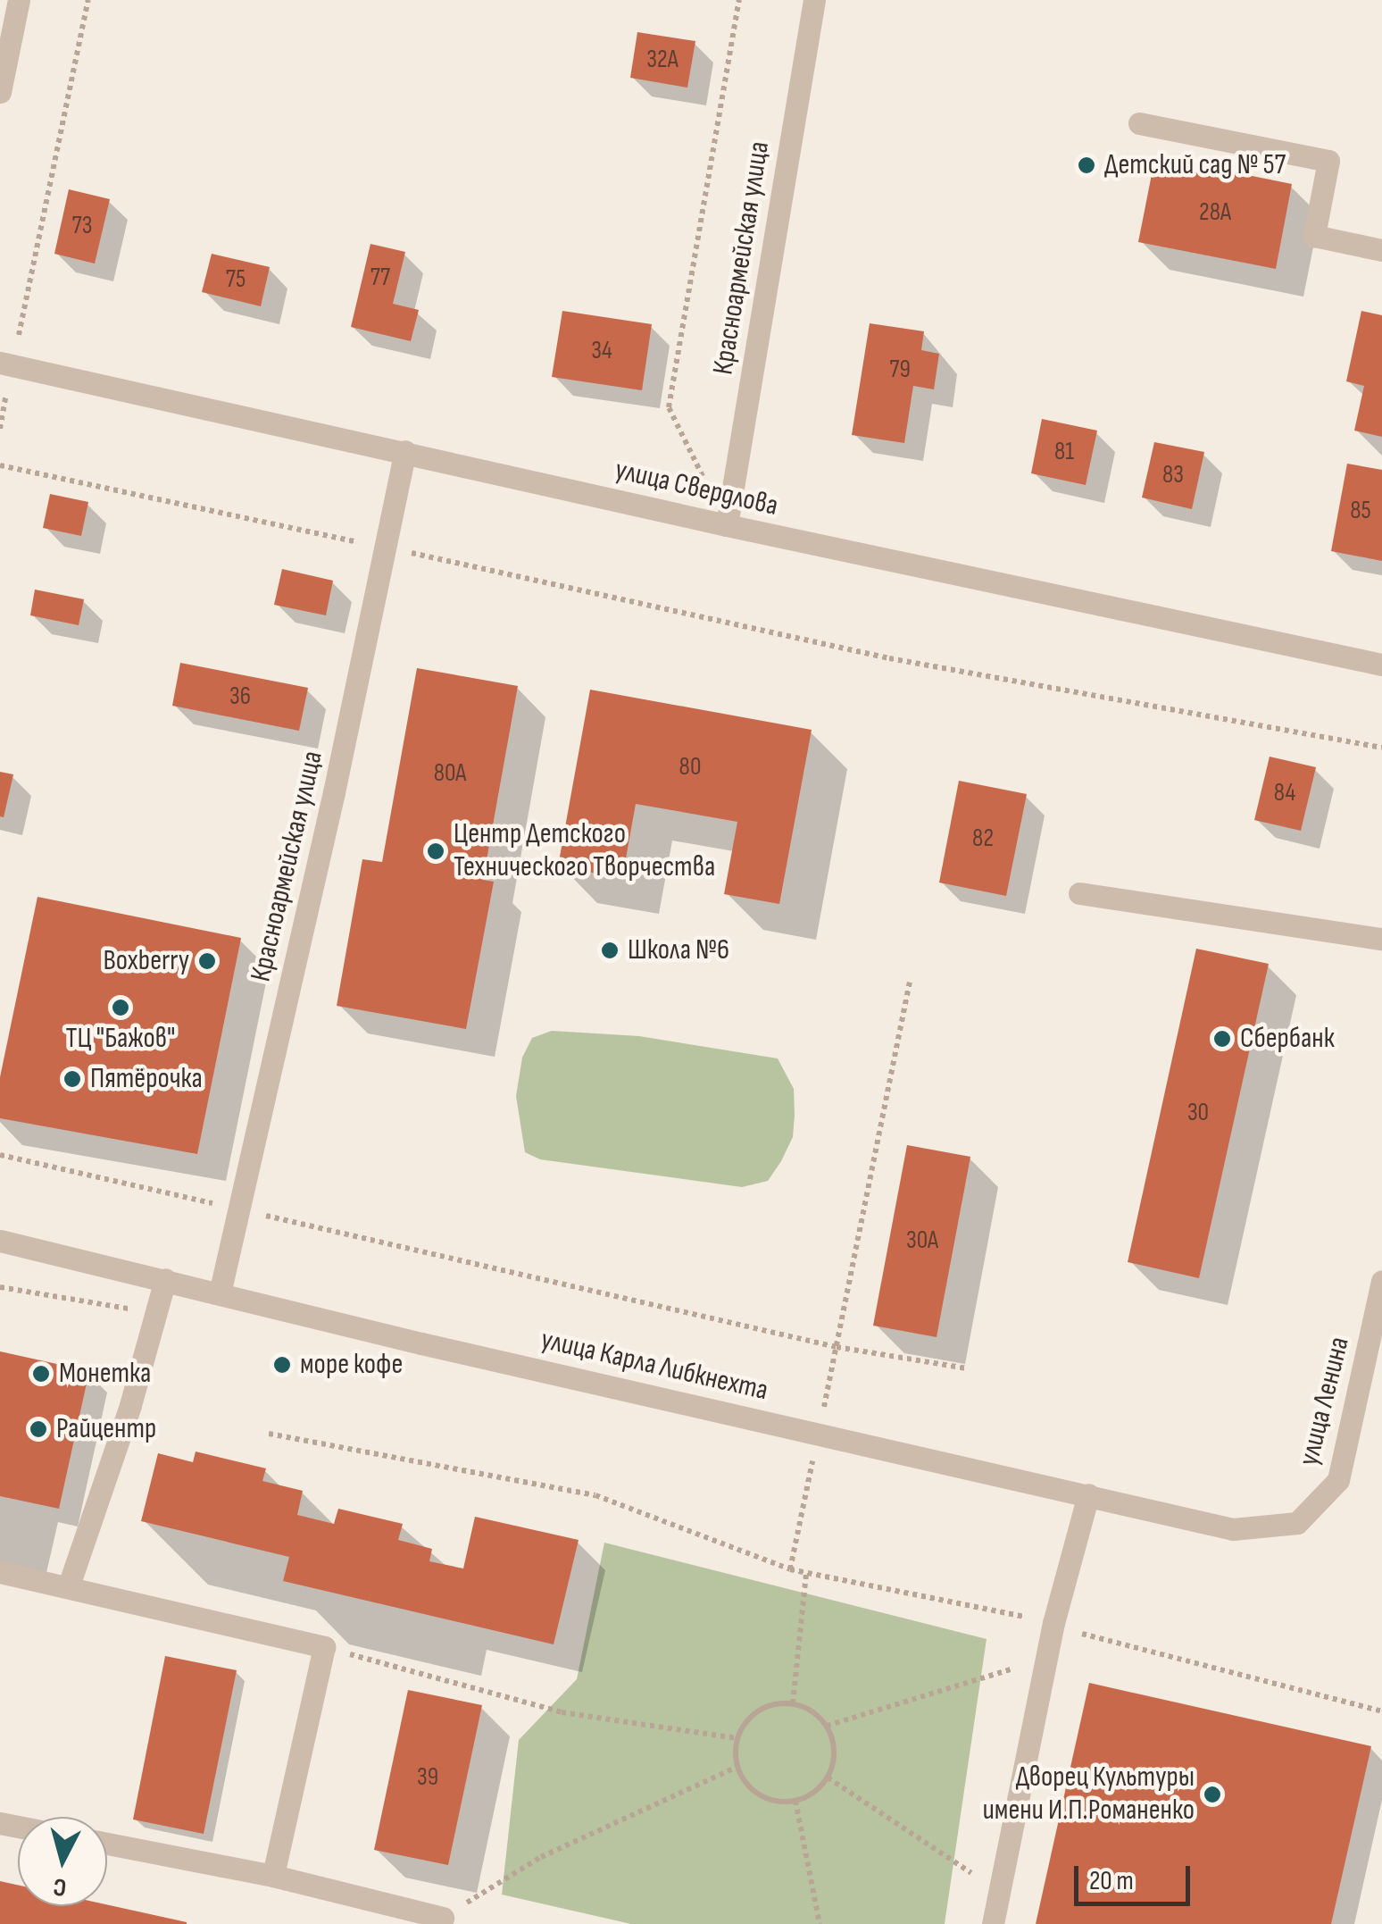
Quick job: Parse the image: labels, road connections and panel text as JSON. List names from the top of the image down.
{
  "streets": {
    "street": [
      "Красноармейская улица",
      "улица Свердлова",
      "улица Карла Либкнехта",
      "улица Ленина"
    ]
  },
  "crossings": [
    ["Красноармейская улица", "улица Свердлова"],
    ["Красноармейская улица", "улица Карла Либкнехта"],
    ["улица Карла Либкнехта", "улица Ленина"]
  ],
  "places": [
    "Детский сад № 57",
    "Центр Детского Технического Творчества",
    "Школа №6",
    "Boxberry",
    "ТЦ \"Бажов\"",
    "Сбербанк",
    "Пятёрочка",
    "море кофе",
    "Монетка",
    "Райцентр",
    "Дворец Культуры имени И.П.Романенко"
  ],
  "house_numbers": [
    "32А",
    "28А",
    "73",
    "77",
    "75",
    "34",
    "79",
    "81",
    "83",
    "85",
    "36",
    "80",
    "80А",
    "84",
    "82",
    "30",
    "30А",
    "39"
  ],
  "scale_bar": "20 m",
  "north": "bottom"
}
